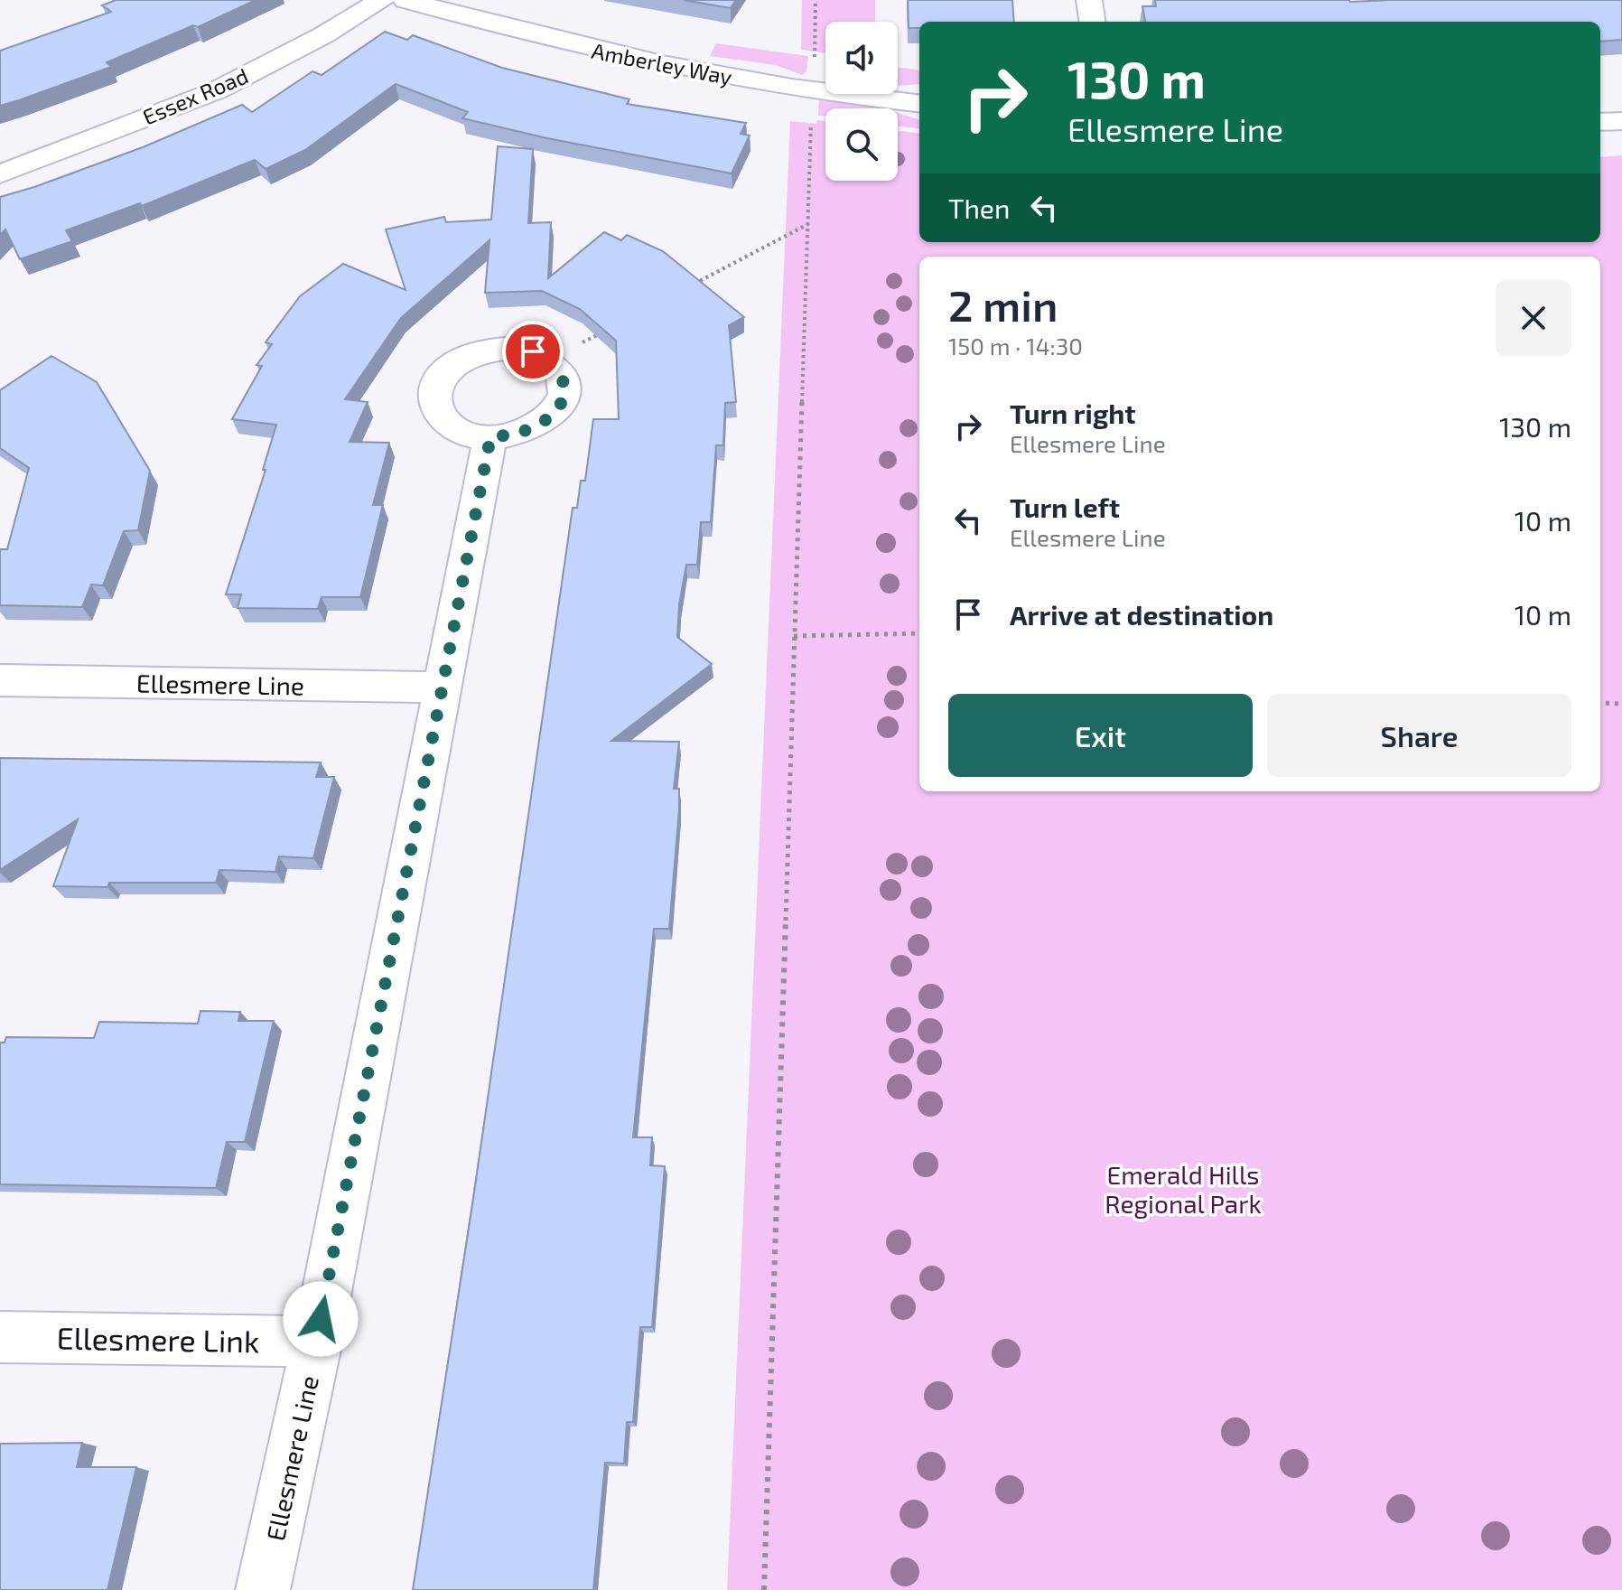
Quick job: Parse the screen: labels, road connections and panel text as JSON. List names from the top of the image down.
{
  "streets": {
    "street": [
      "Amberley Way",
      "Essex Road",
      "Ellesmere Line",
      "Ellesmere Link"
    ]
  },
  "crossings": [
    ["Ellesmere Line", "Ellesmere Link"]
  ],
  "parks": ["Emerald Hills Regional Park"],
  "page": {
    "turn": ["130 m", "Ellesmere Line"],
    "then": "Then",
    "heading": ["2 min", "150 m · 14:30"],
    "list": [
      {
        "name": "Turn right",
        "note": "Ellesmere Line",
        "value": "130 m"
      },
      {
        "name": "Turn left",
        "note": "Ellesmere Line",
        "value": "10 m"
      },
      {
        "name": "Arrive at destination",
        "value": "10 m"
      }
    ],
    "buttons": ["Exit", "Share"]
  }
}
